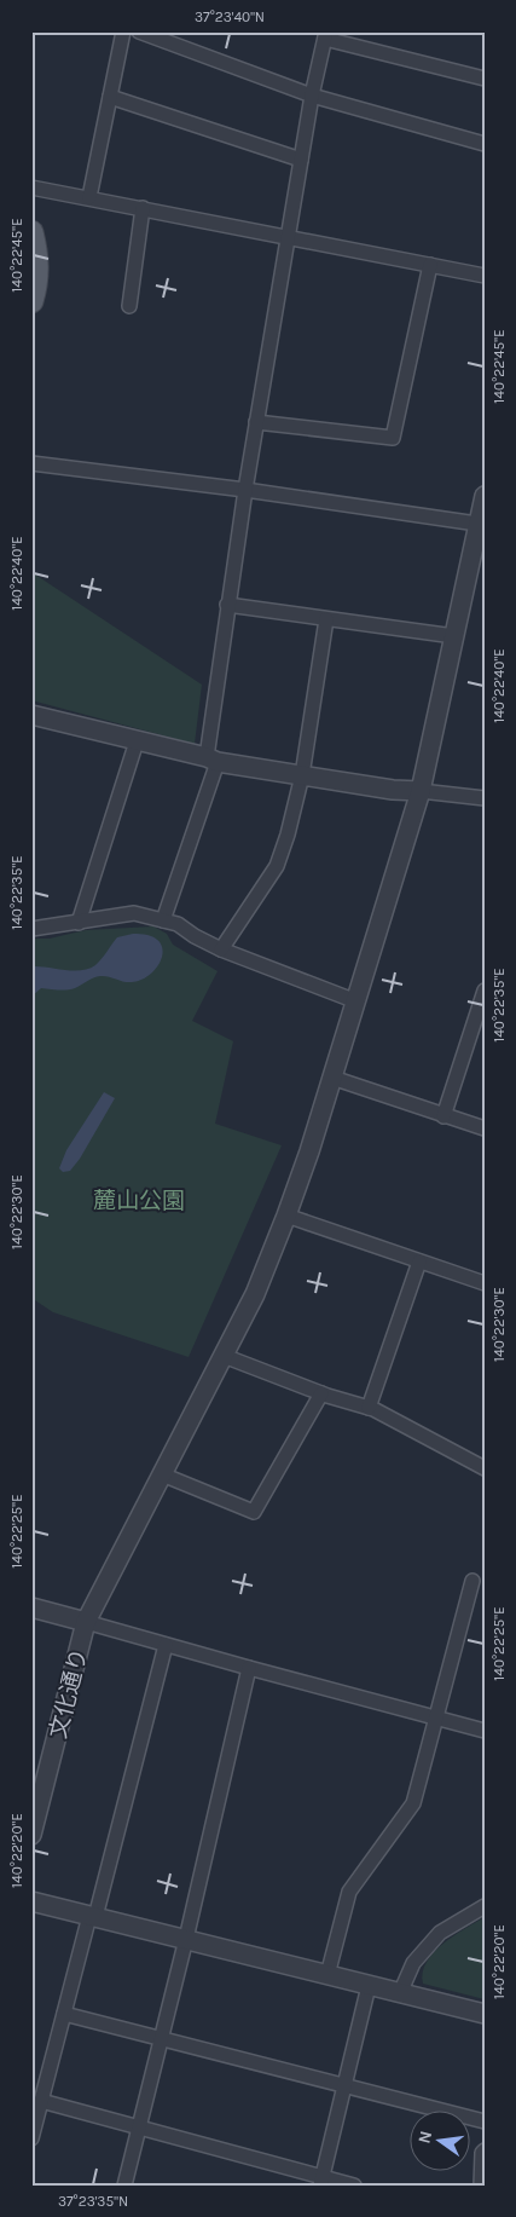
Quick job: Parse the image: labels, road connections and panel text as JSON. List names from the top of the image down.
{
  "streets": {
    "street": ["文化通り"]
  },
  "parks": ["麓山公園"],
  "north": "left",
  "coordinates": [
    "37°23'40\"N",
    "140°22'45\"E",
    "140°22'40\"E",
    "140°22'35\"E",
    "140°22'30\"E",
    "140°22'25\"E",
    "140°22'20\"E",
    "37°23'35\"N"
  ]
}
